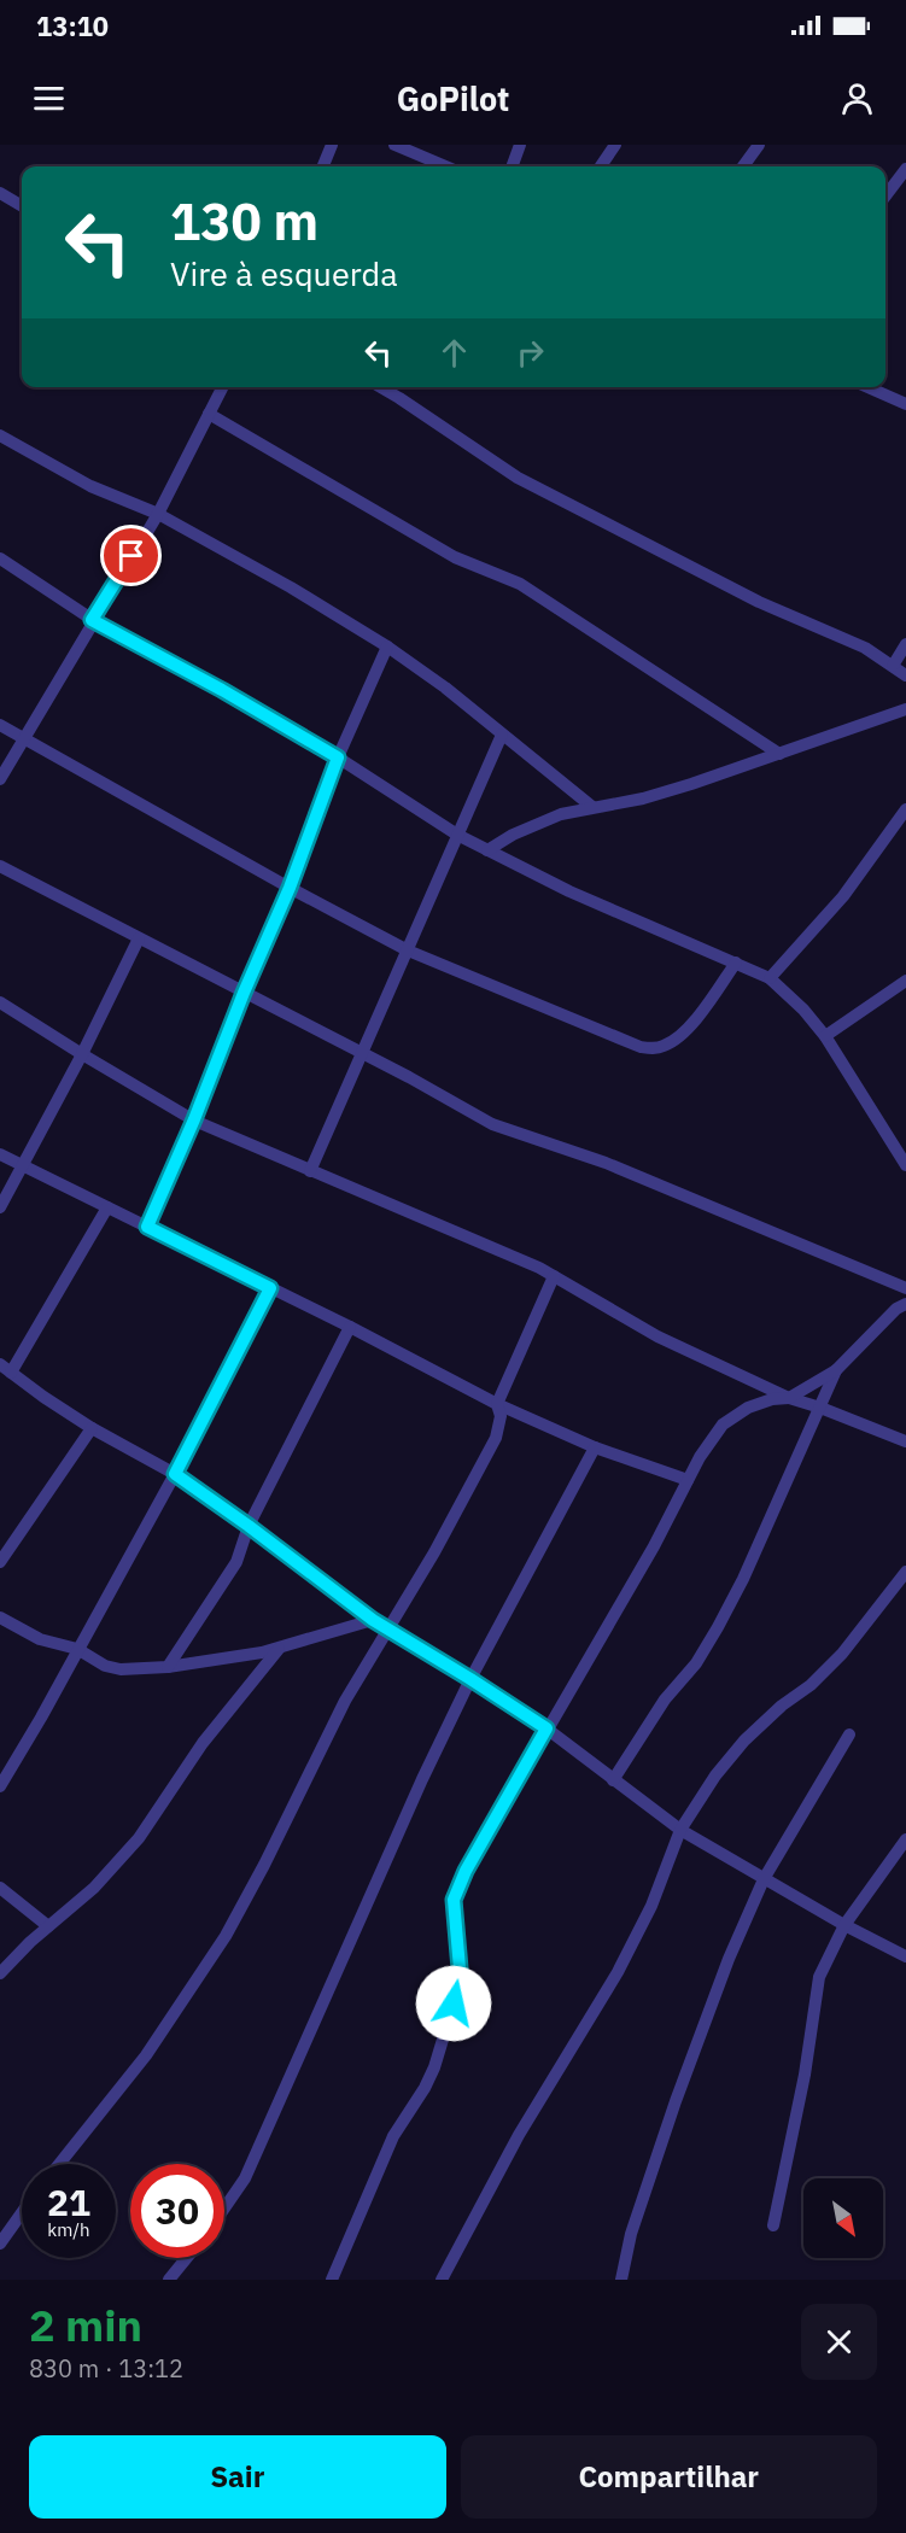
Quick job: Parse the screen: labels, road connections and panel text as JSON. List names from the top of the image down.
{
  "north": "bottom right",
  "page": {
    "status": "13:10",
    "header": "GoPilot",
    "turn": ["130 m", "Vire à esquerda"],
    "speed": "21 km/h",
    "limit": "30",
    "heading": ["2 min", "830 m · 13:12"],
    "buttons": ["Sair", "Compartilhar"]
  }
}
